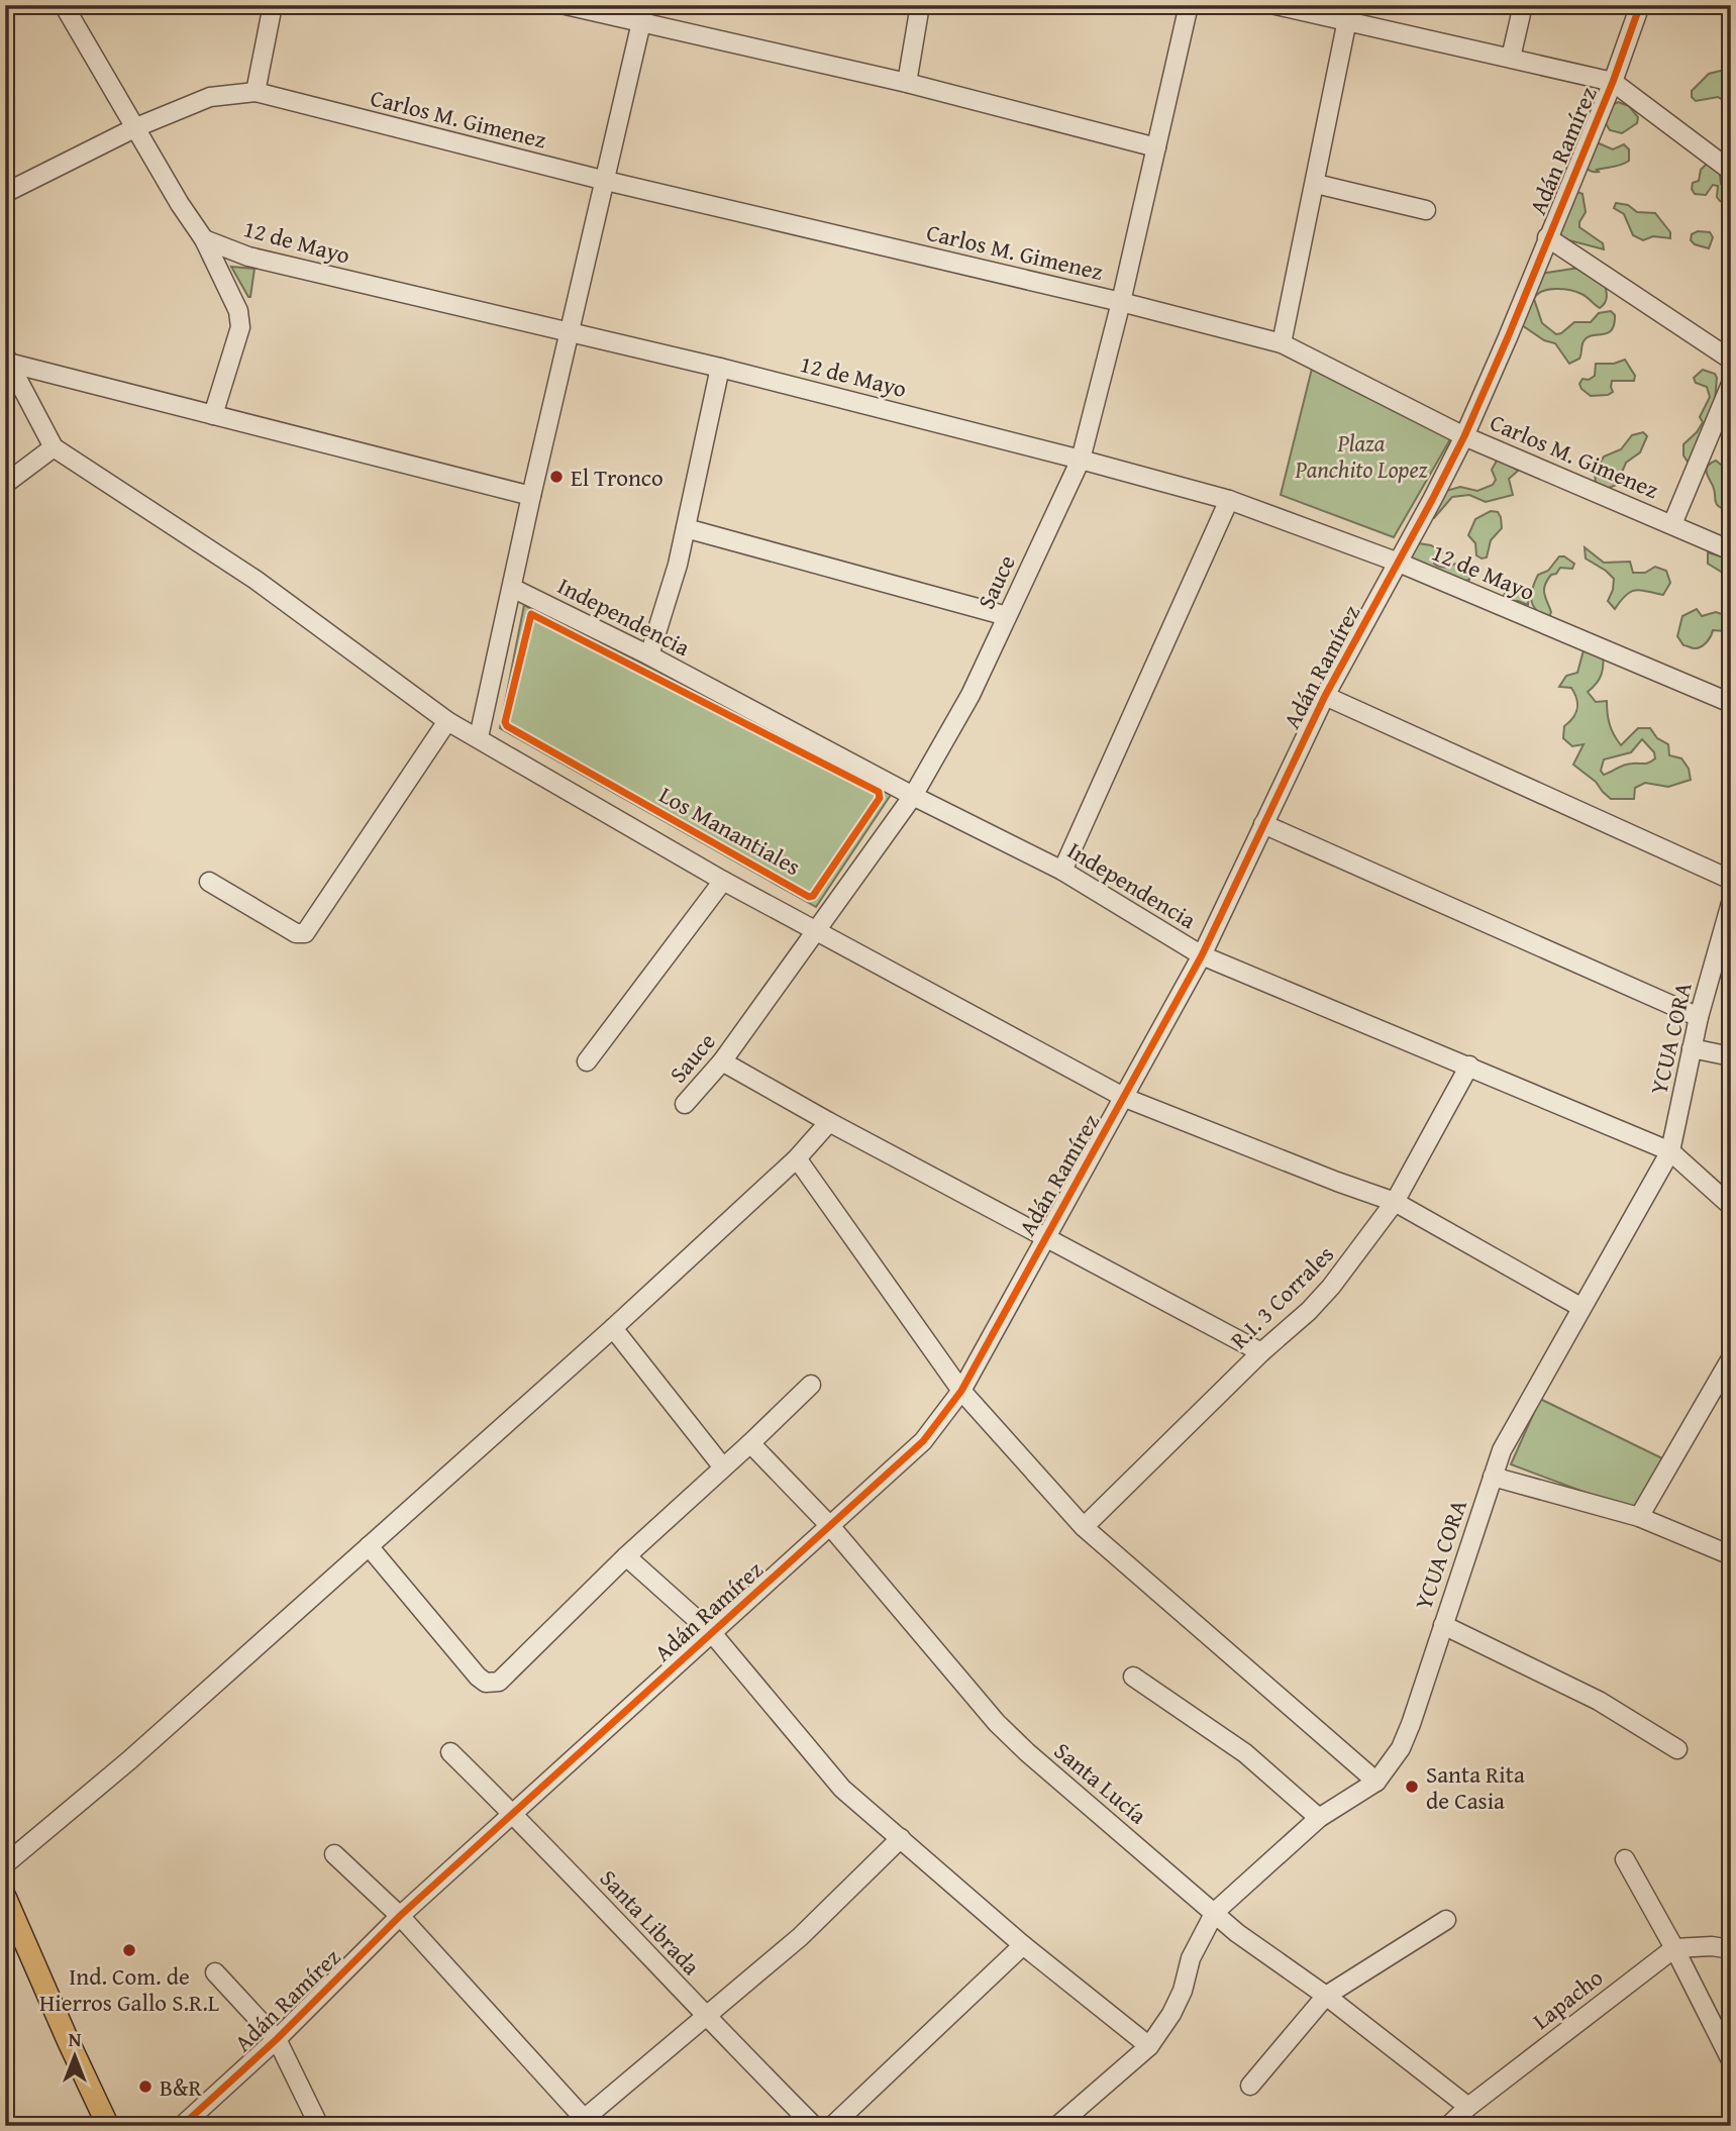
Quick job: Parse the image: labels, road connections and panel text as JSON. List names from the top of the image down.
{
  "streets": {
    "street": [
      "Carlos M. Gimenez",
      "Adán Ramírez",
      "12 de Mayo",
      "Sauce",
      "Independencia",
      "YCUA CORA",
      "R.I. 3 Corrales",
      "Santa Lucía",
      "Santa Librada",
      "Lapacho"
    ],
    "cycle path": ["Los Manantiales"]
  },
  "crossings": [
    ["Carlos M. Gimenez", "Adán Ramírez"],
    ["Carlos M. Gimenez", "Sauce"],
    ["Adán Ramírez", "12 de Mayo"],
    ["Adán Ramírez", "Independencia"],
    ["Adán Ramírez", "Santa Lucía"],
    ["Adán Ramírez", "Santa Librada"],
    ["12 de Mayo", "Sauce"],
    ["Sauce", "Independencia"],
    ["Independencia", "YCUA CORA"],
    ["Independencia", "R.I. 3 Corrales"],
    ["YCUA CORA", "Santa Lucía"],
    ["Santa Lucía", "Lapacho"]
  ],
  "parks": ["Plaza Panchito Lopez"],
  "places": [
    "El Tronco",
    "Santa Rita de Casia",
    "Ind. Com. de Hierros Gallo S.R.L",
    "B&R"
  ],
  "north": "top"
}
